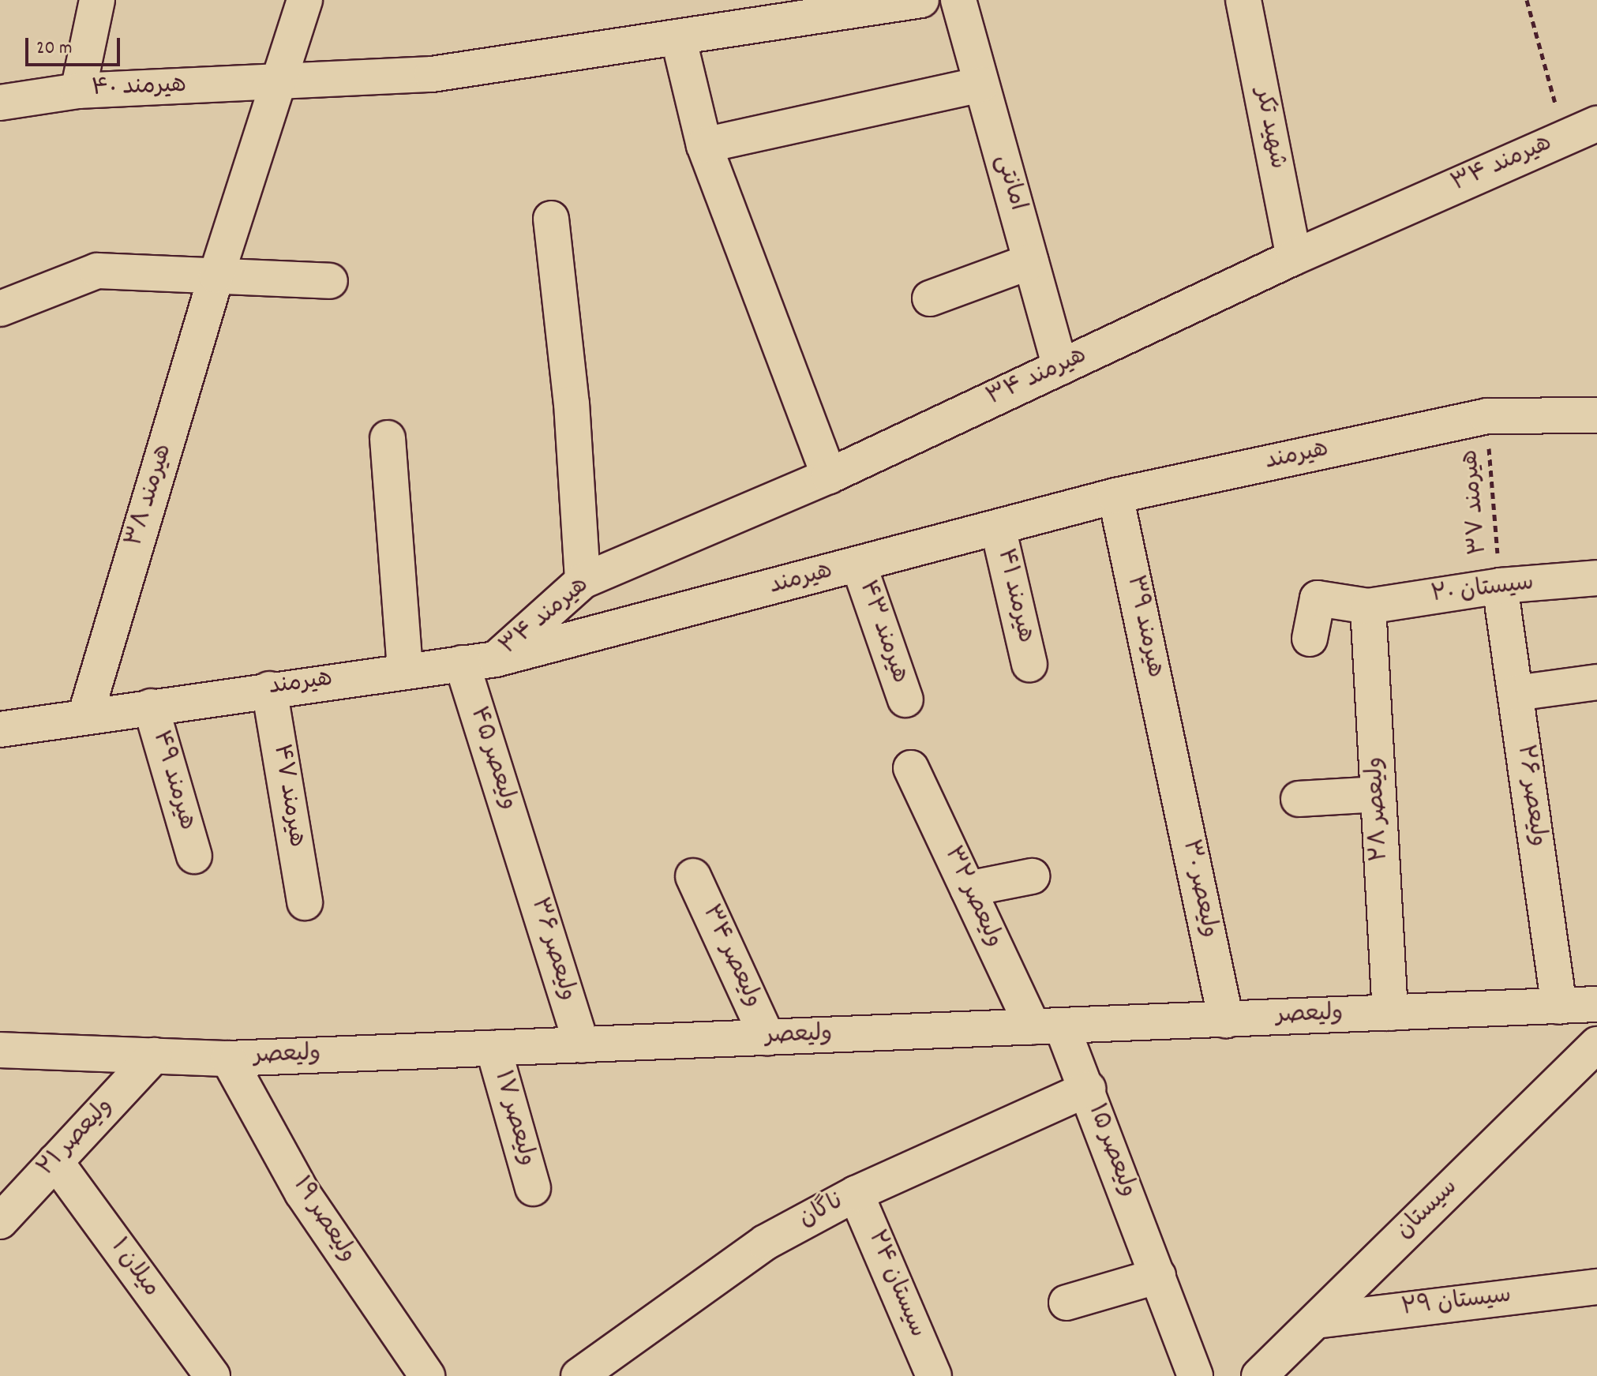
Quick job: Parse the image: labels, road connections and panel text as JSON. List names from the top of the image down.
{
  "streets": {
    "street": [
      "هیرمند ۴۰",
      "شهید تکر",
      "هیرمند ۳۴",
      "امانتی",
      "هیرمند",
      "هیرمند ۳۸",
      "سیستان ۲۰",
      "هیرمند ۴۱",
      "هیرمند ۳۹",
      "هیرمند ۴۳",
      "ولیعصر ۴۵",
      "هیرمند ۴۹",
      "هیرمند ۴۷",
      "ولیعصر ۲۶",
      "ولیعصر ۲۸",
      "ولیعصر ۳۰",
      "ولیعصر ۳۲",
      "ولیعصر ۳۶",
      "ولیعصر ۳۴",
      "ولیعصر",
      "ولیعصر ۱۷",
      "ولیعصر ۲۱",
      "ولیعصر ۱۵",
      "سیستان",
      "ناگان",
      "ولیعصر ۱۹",
      "میلان ۱",
      "سیستان ۲۴",
      "سیستان ۲۹"
    ],
    "path": ["هیرمند ۳۷"]
  },
  "crossings": [
    ["هیرمند ۴۰", "هیرمند ۳۸"],
    ["شهید تکر", "هیرمند ۳۴"],
    ["هیرمند ۳۴", "امانتی"],
    ["هیرمند ۳۴", "هیرمند"],
    ["هیرمند", "هیرمند ۳۸"],
    ["هیرمند", "هیرمند ۳۷"],
    ["هیرمند", "هیرمند ۴۱"],
    ["هیرمند", "هیرمند ۳۹"],
    ["هیرمند", "هیرمند ۴۳"],
    ["هیرمند", "ولیعصر ۴۵"],
    ["هیرمند", "هیرمند ۴۹"],
    ["هیرمند", "هیرمند ۴۷"],
    ["هیرمند ۳۷", "سیستان ۲۰"],
    ["هیرمند ۳۷", "ولیعصر ۲۶"],
    ["سیستان ۲۰", "ولیعصر ۲۶"],
    ["سیستان ۲۰", "ولیعصر ۲۸"],
    ["هیرمند ۳۹", "ولیعصر ۳۰"],
    ["ولیعصر ۴۵", "ولیعصر ۳۶"],
    ["ولیعصر ۲۶", "ولیعصر"],
    ["ولیعصر ۲۸", "ولیعصر"],
    ["ولیعصر ۳۰", "ولیعصر"],
    ["ولیعصر ۳۲", "ولیعصر"],
    ["ولیعصر ۳۲", "ولیعصر ۱۵"],
    ["ولیعصر ۳۶", "ولیعصر"],
    ["ولیعصر ۳۴", "ولیعصر"],
    ["ولیعصر", "ولیعصر ۱۷"],
    ["ولیعصر", "ولیعصر ۲۱"],
    ["ولیعصر", "ولیعصر ۱۵"],
    ["ولیعصر", "ولیعصر ۱۹"],
    ["ولیعصر ۲۱", "میلان ۱"],
    ["ولیعصر ۱۵", "ناگان"],
    ["سیستان", "سیستان ۲۹"],
    ["ناگان", "سیستان ۲۴"]
  ],
  "scale_bar": "20 m"
}
